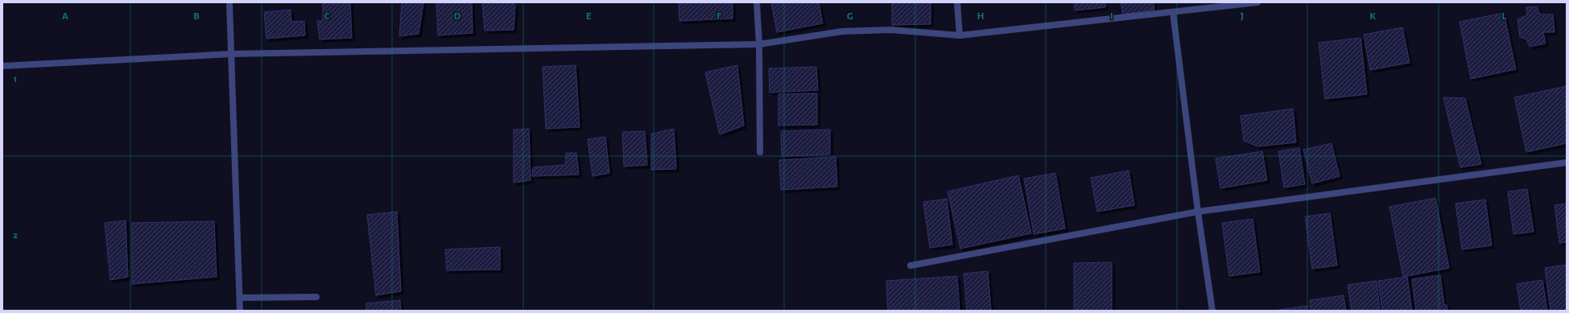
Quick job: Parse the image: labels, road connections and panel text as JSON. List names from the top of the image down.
{
  "grid": {
    "columns": [
      "A",
      "B",
      "C",
      "D",
      "E",
      "F",
      "G",
      "H",
      "I",
      "J",
      "K",
      "L"
    ],
    "rows": ["1", "2"]
  }
}
